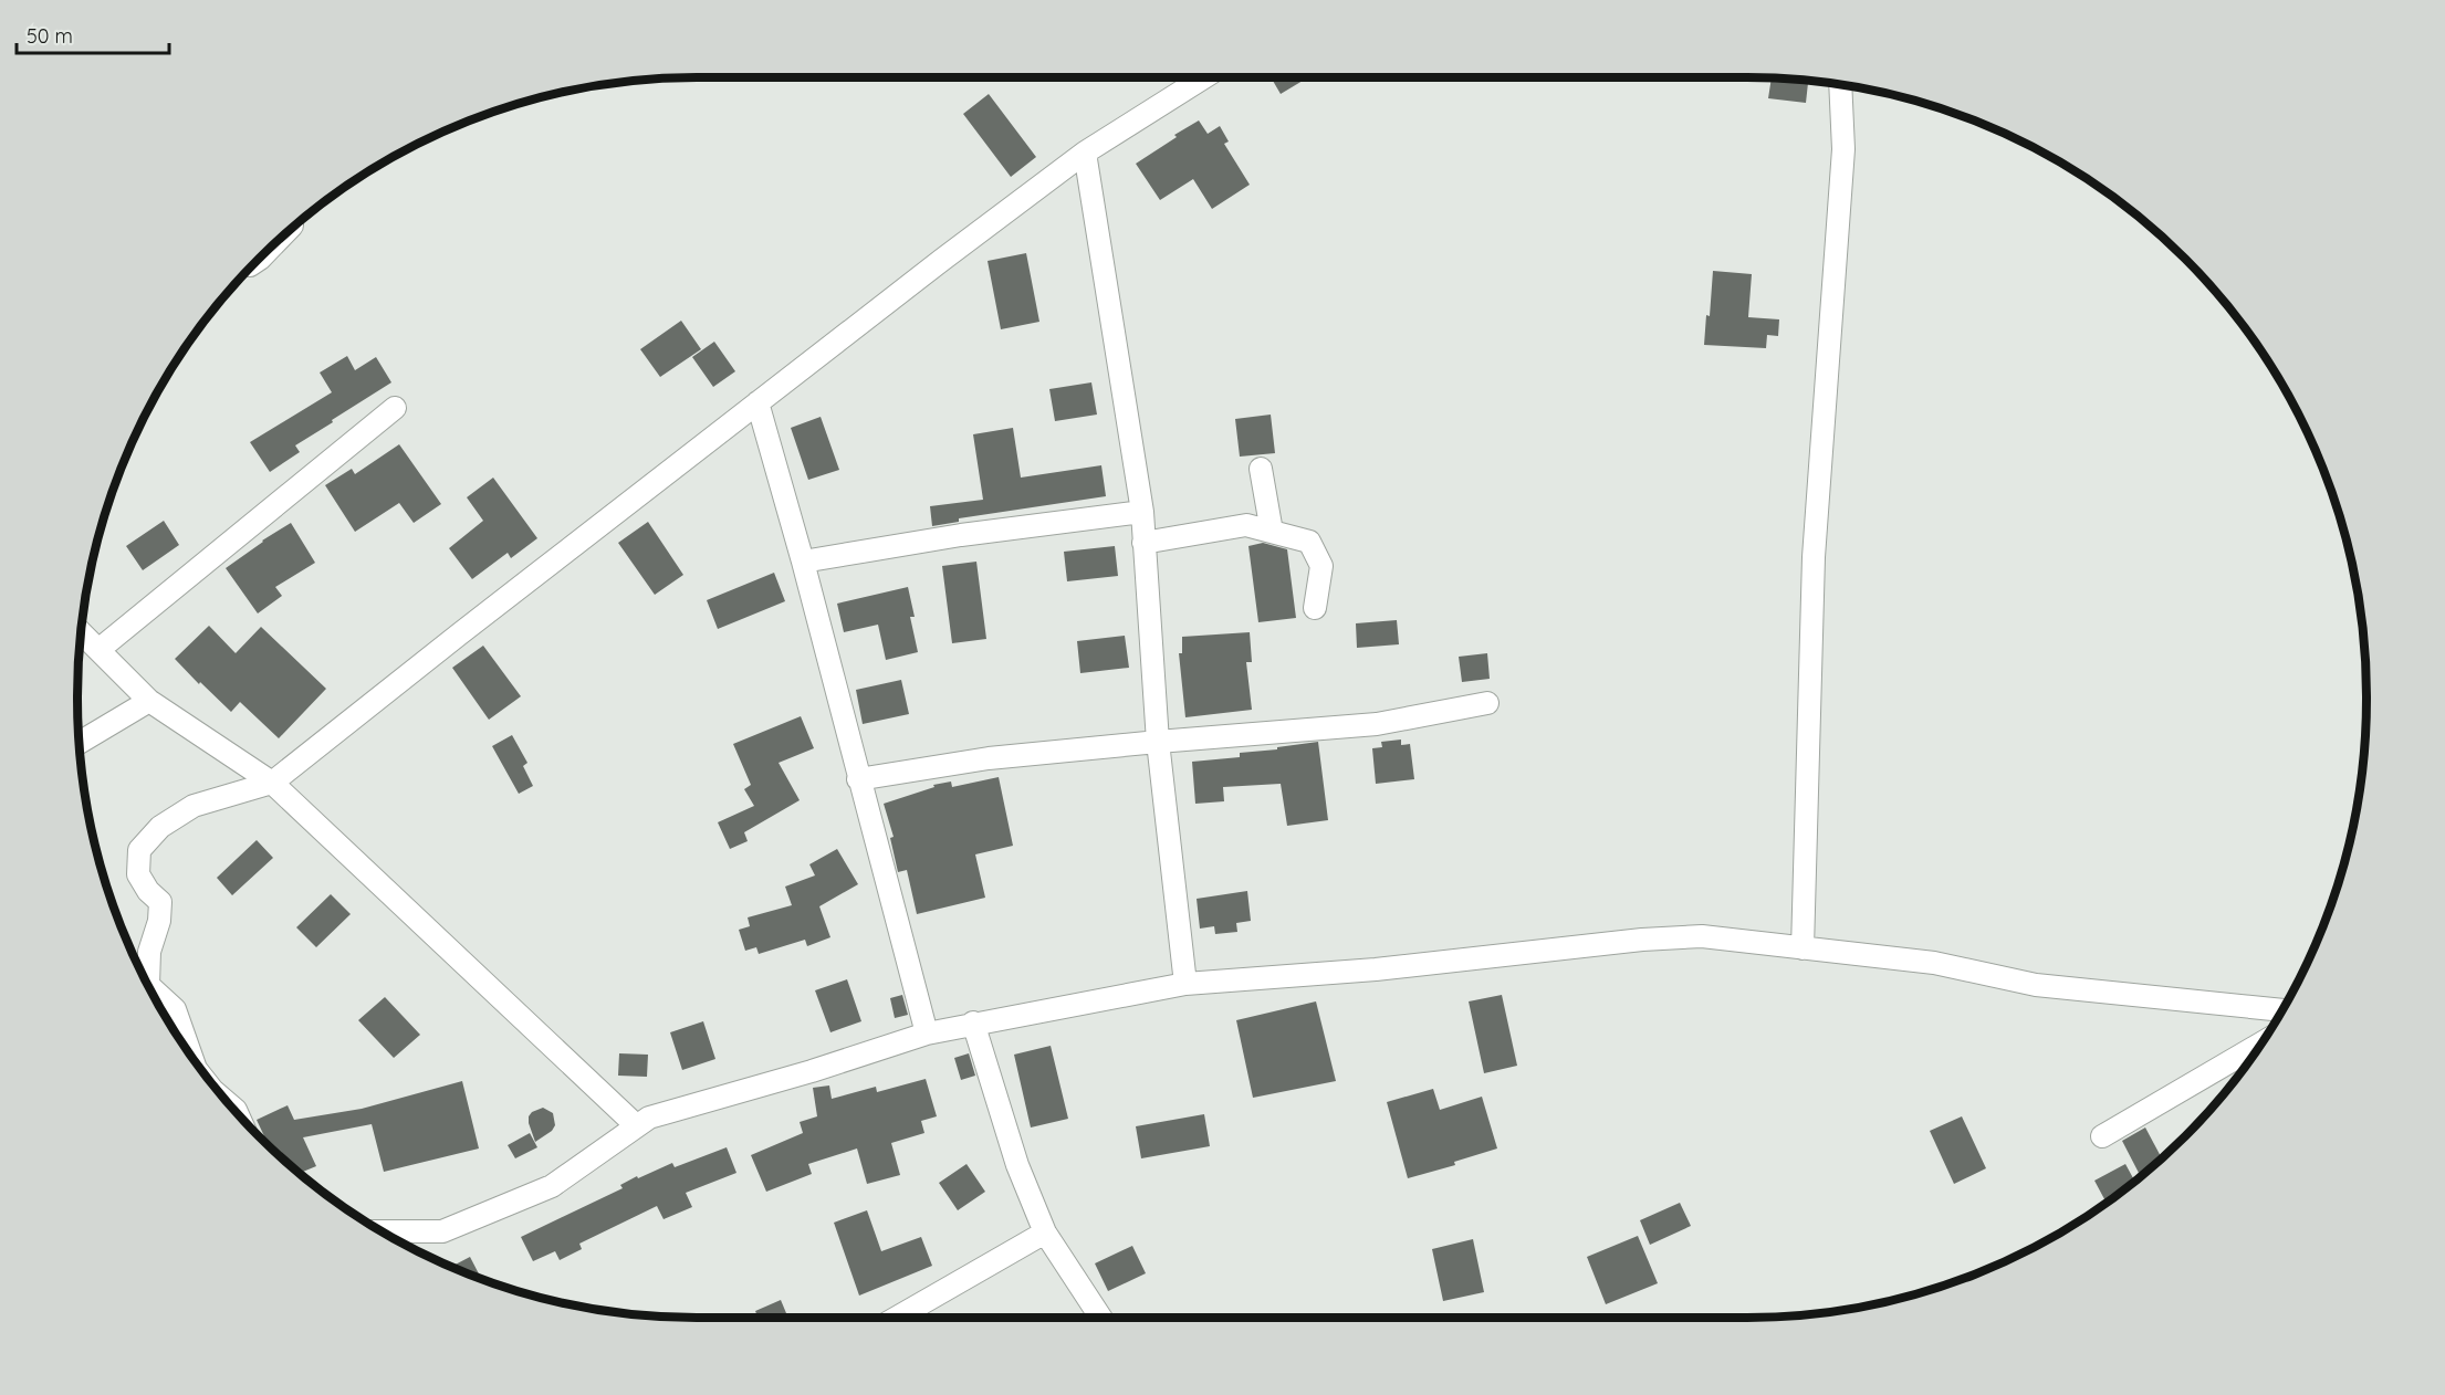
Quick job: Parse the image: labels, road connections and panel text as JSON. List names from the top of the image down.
{
  "scale_bar": "50 m"
}
